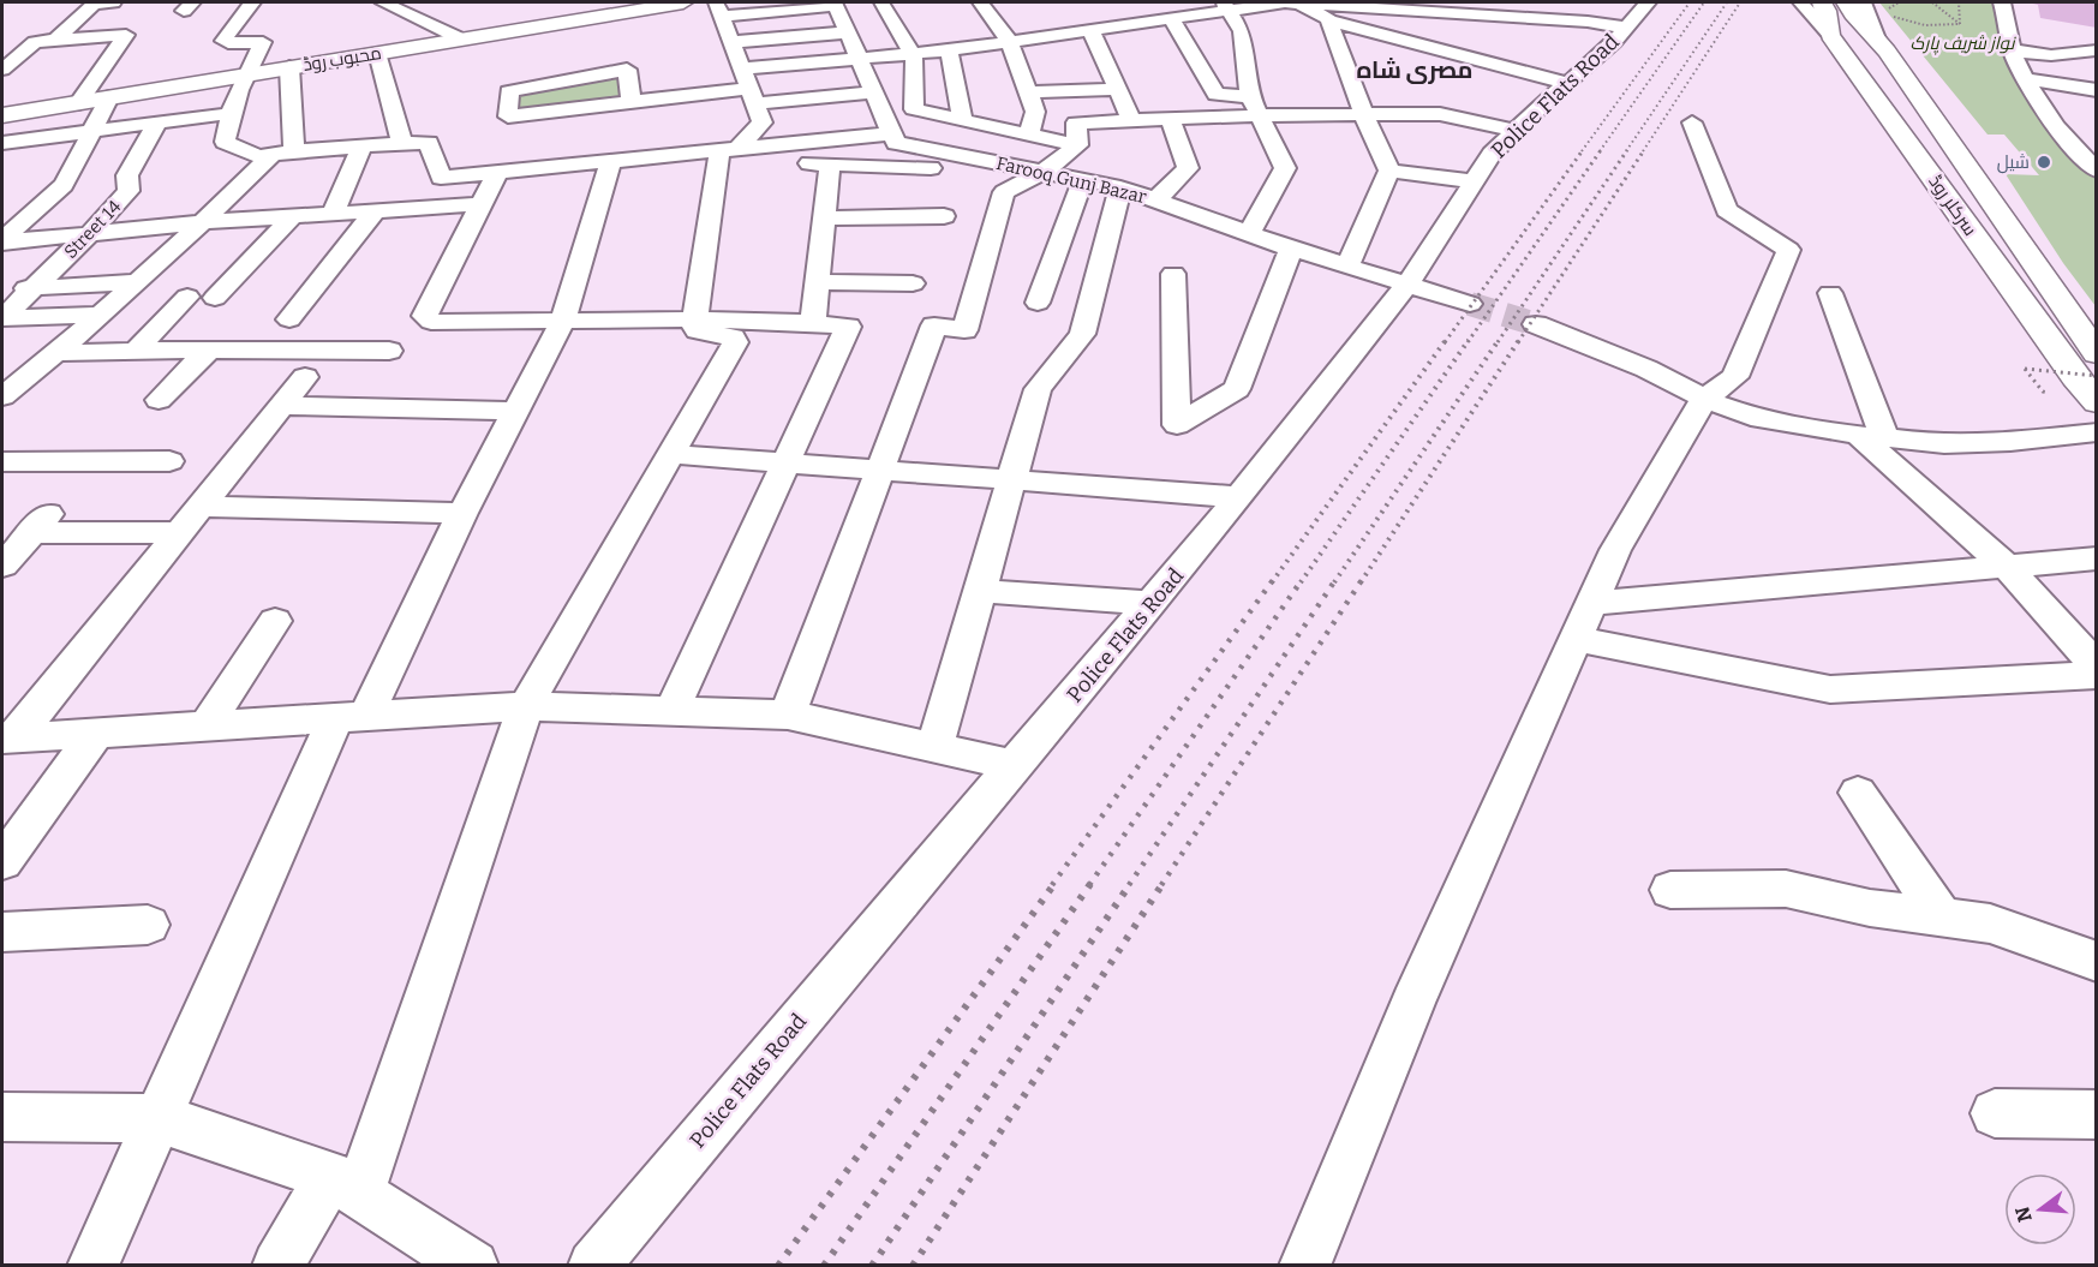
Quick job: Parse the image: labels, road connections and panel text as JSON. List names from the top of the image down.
{
  "streets": {
    "main road": ["محبوب روڈ", "سرکلر روڈ"],
    "street": ["Police Flats Road", "Farooq Gunj Bazar", "Street 14"]
  },
  "crossings": [
    ["Police Flats Road", "Farooq Gunj Bazar"]
  ],
  "districts": ["مصری شاہ"],
  "parks": ["نواز شریف پارک"],
  "places": ["شیل"],
  "north": "left"
}
